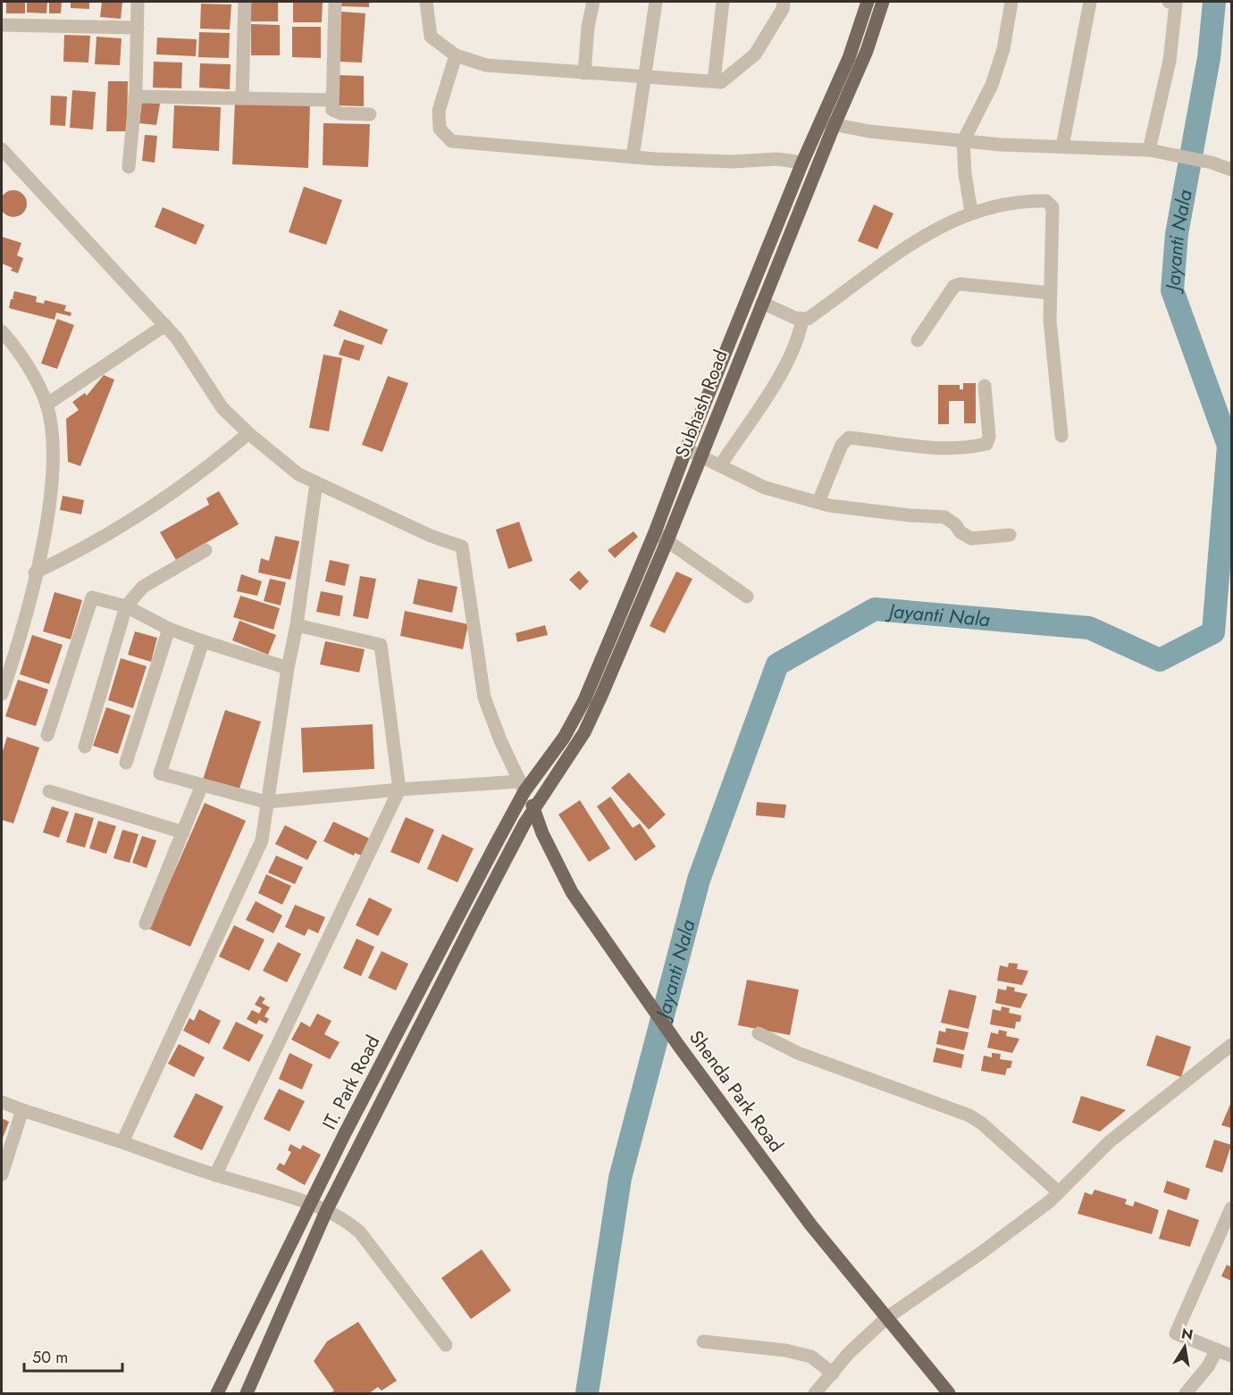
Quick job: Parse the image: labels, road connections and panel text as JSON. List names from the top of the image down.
{
  "streets": {
    "main road": ["Subhash Road", "IT. Park Road", "Shenda Park Road"]
  },
  "crossings": [
    ["Subhash Road", "IT. Park Road"],
    ["Subhash Road", "Shenda Park Road"],
    ["IT. Park Road", "Shenda Park Road"]
  ],
  "water": ["Jayanti Nala"],
  "scale_bar": "50 m",
  "north": "top"
}
